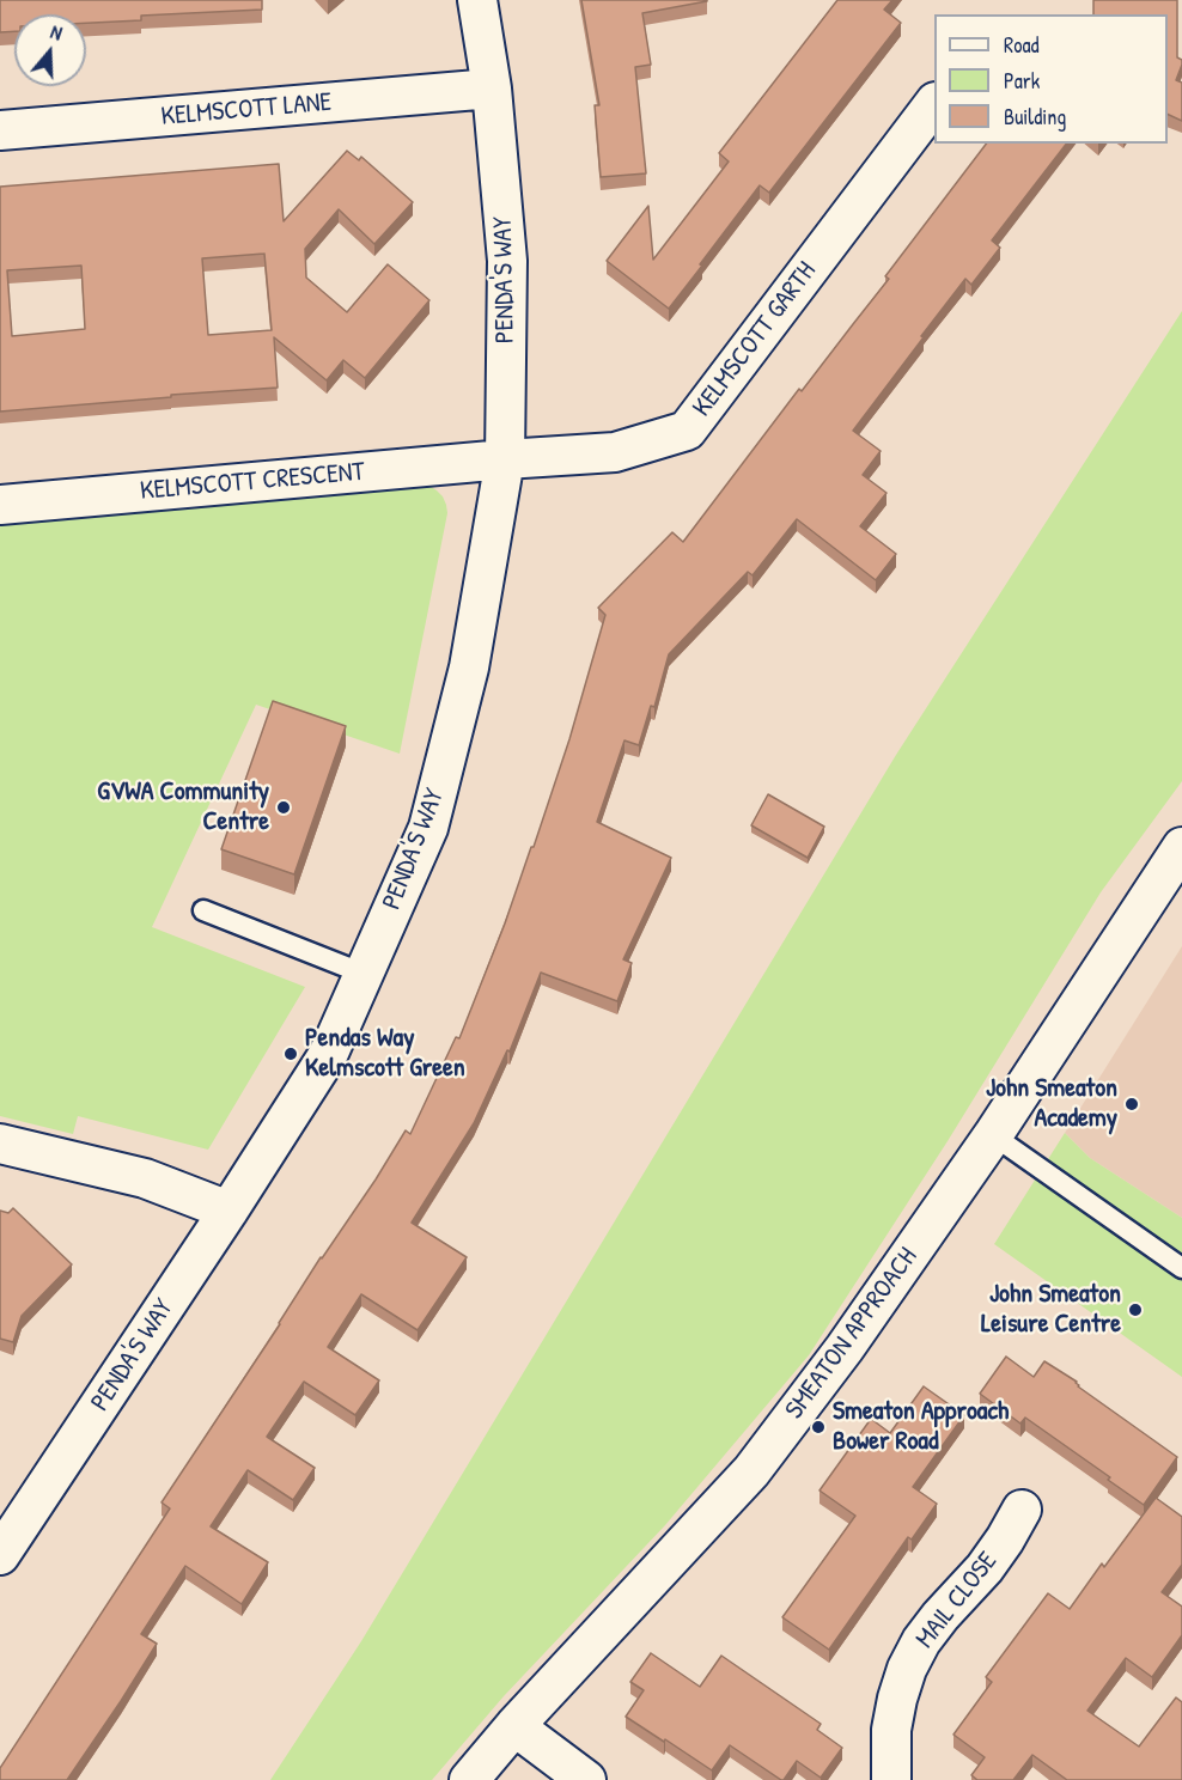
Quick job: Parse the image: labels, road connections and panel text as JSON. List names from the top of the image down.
{
  "streets": {
    "street": [
      "KELMSCOTT LANE",
      "PENDA'S WAY",
      "KELMSCOTT GARTH",
      "KELMSCOTT CRESCENT",
      "SMEATON APPROACH",
      "MAIL CLOSE"
    ]
  },
  "crossings": [
    ["KELMSCOTT LANE", "PENDA'S WAY"],
    ["PENDA'S WAY", "KELMSCOTT GARTH"],
    ["PENDA'S WAY", "KELMSCOTT CRESCENT"],
    ["KELMSCOTT GARTH", "KELMSCOTT CRESCENT"]
  ],
  "places": [
    "GVWA Community Centre",
    "Pendas Way Kelmscott Green",
    "John Smeaton Academy",
    "John Smeaton Leisure Centre",
    "Smeaton Approach Bower Road"
  ],
  "legend": ["Road", "Park", "Building"],
  "north": "top"
}
